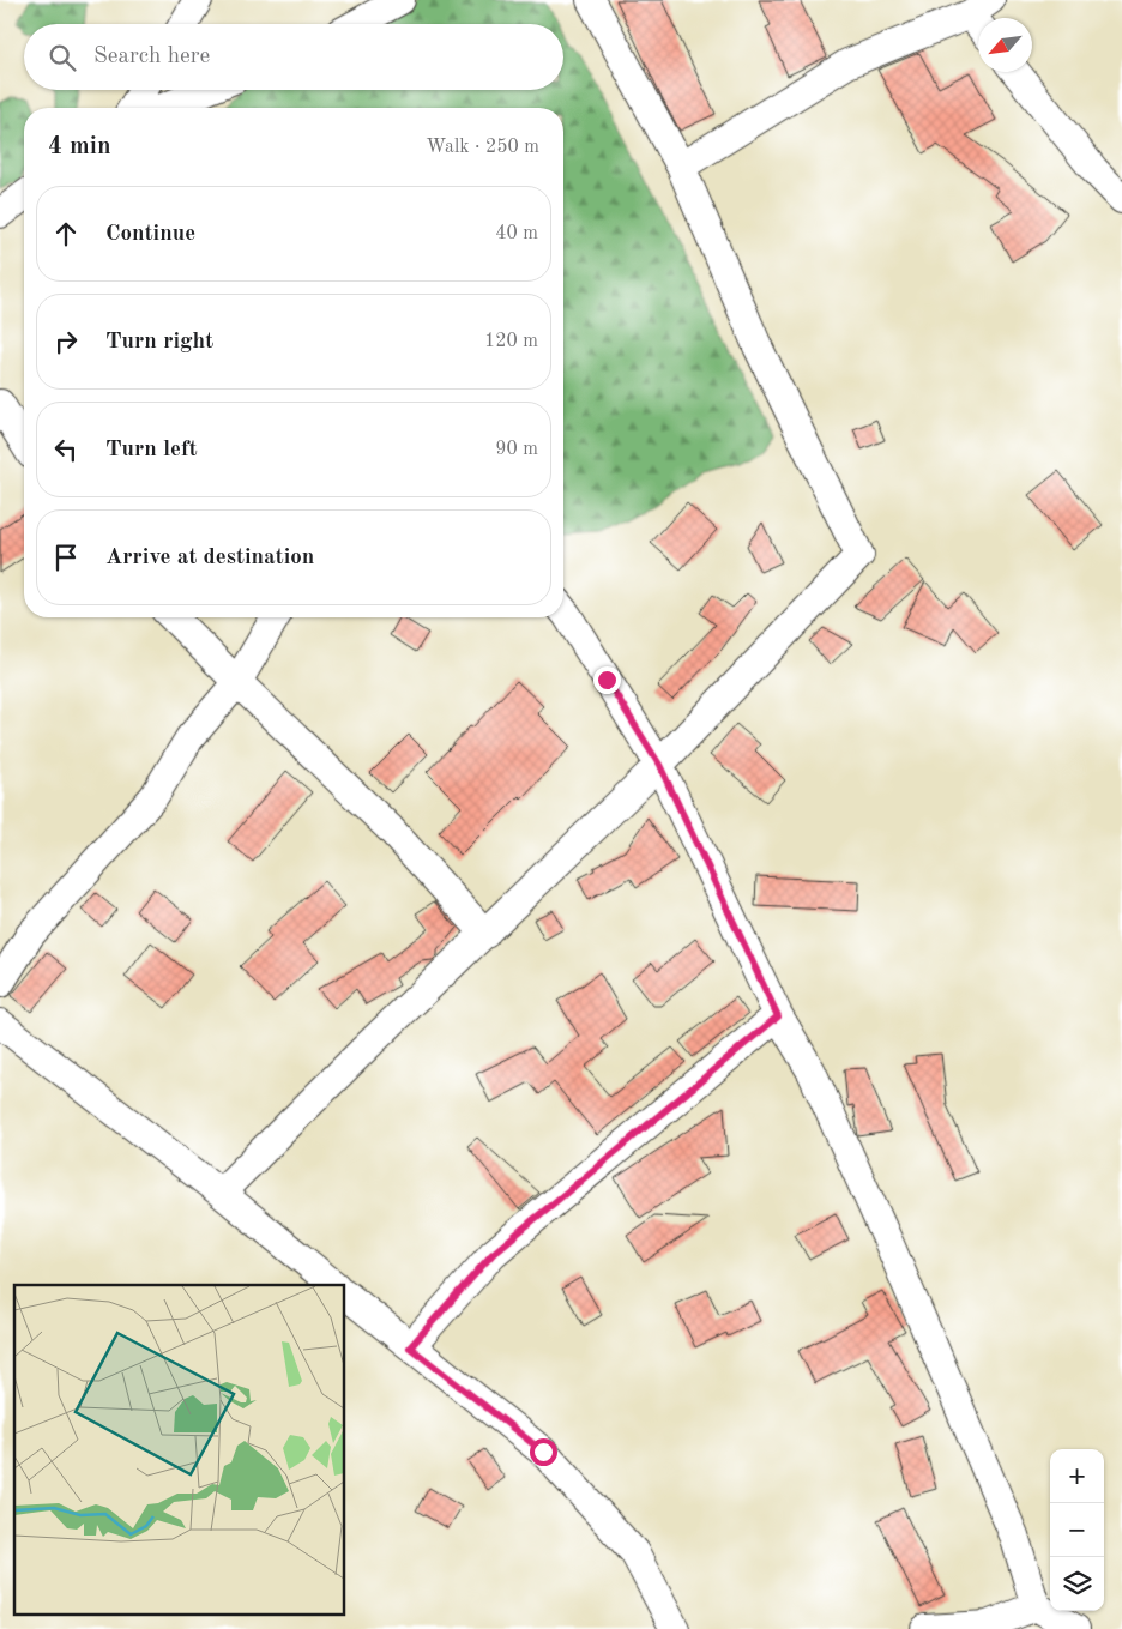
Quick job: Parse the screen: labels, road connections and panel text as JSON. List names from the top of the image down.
{
  "north": "bottom left",
  "page": {
    "search": "Search here",
    "heading": ["4 min", "Walk · 250 m"],
    "list": [
      ["Continue", "40 m"],
      ["Turn right", "120 m"],
      ["Turn left", "90 m"],
      "Arrive at destination"
    ],
    "map_buttons": ["+", "−"]
  }
}
